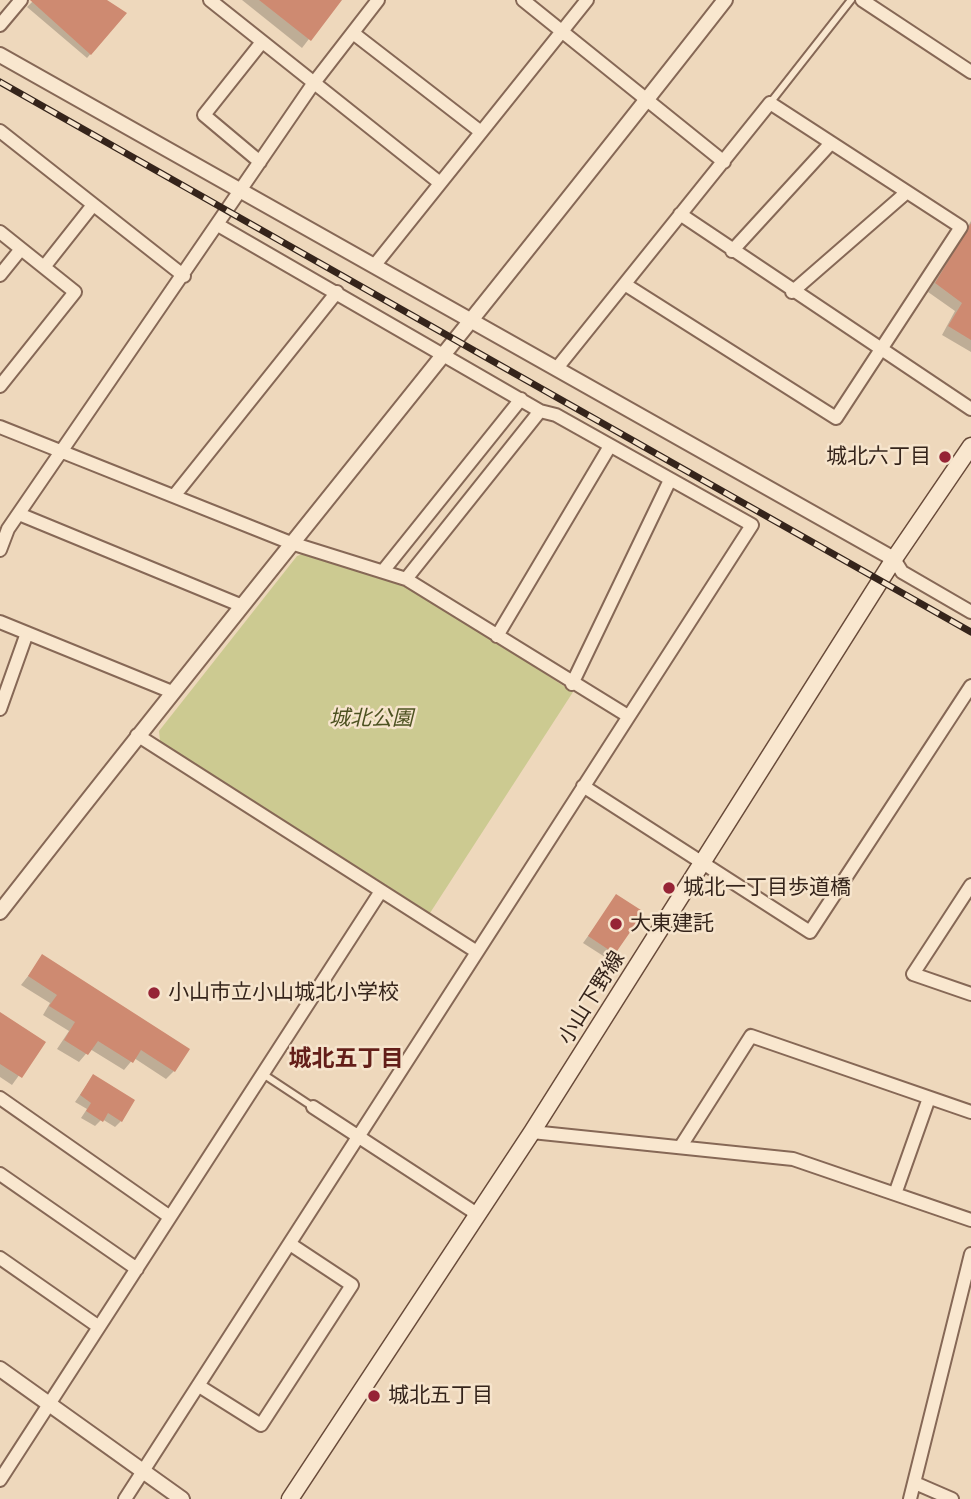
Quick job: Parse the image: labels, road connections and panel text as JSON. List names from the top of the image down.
{
  "streets": {
    "main road": ["小山下野線"]
  },
  "districts": ["城北五丁目"],
  "parks": ["城北公園"],
  "places": [
    "城北六丁目",
    "城北一丁目歩道橋",
    "大東建託",
    "小山市立小山城北小学校",
    "城北五丁目"
  ]
}
